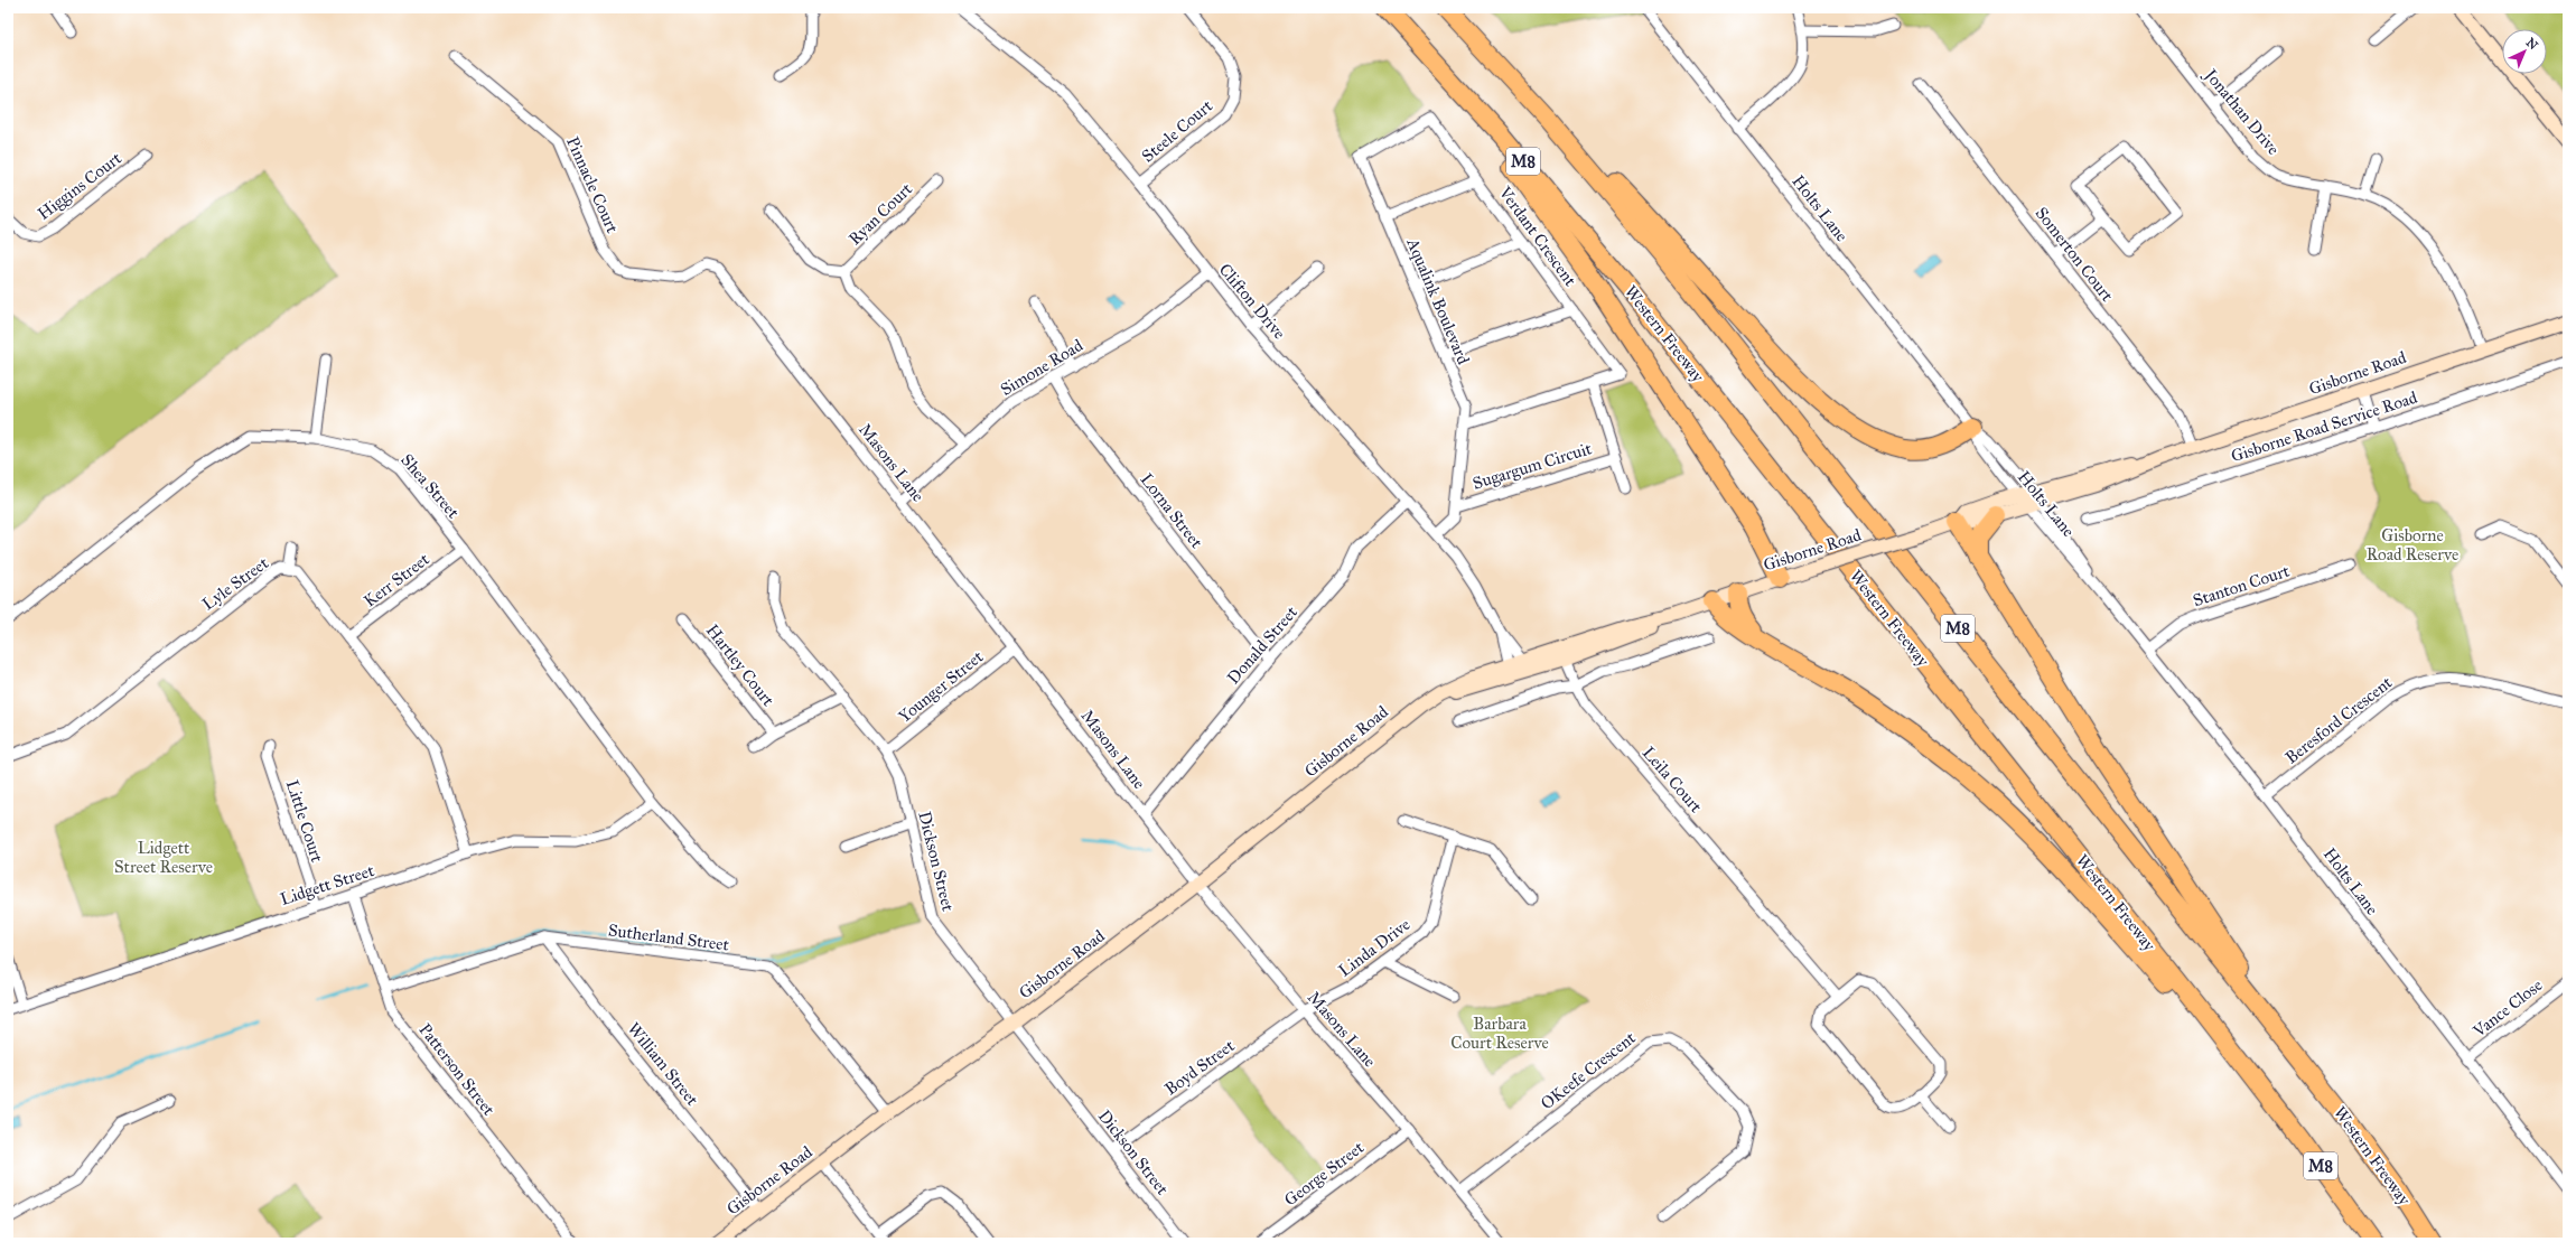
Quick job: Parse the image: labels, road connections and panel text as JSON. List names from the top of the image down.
{
  "streets": {
    "highway": ["M8", "Western Freeway"],
    "main road": ["Gisborne Road"],
    "street": [
      "Jonathan Drive",
      "Steele Court",
      "Pinnacle Court",
      "Higgins Court",
      "Holts Lane",
      "Ryan Court",
      "Verdant Crescent",
      "Somerton Court",
      "Clifton Drive",
      "Aqualink Boulevard",
      "Simone Road",
      "Gisborne Road Service Road",
      "Masons Lane",
      "Sugargum Circuit",
      "Shea Street",
      "Lorna Street",
      "Kerr Street",
      "Lyle Street",
      "Stanton Court",
      "Donald Street",
      "Hartley Court",
      "Younger Street",
      "Beresford Crescent",
      "Leila Court",
      "Little Court",
      "Dickson Street",
      "Lidgett Street",
      "Sutherland Street",
      "Linda Drive",
      "Vance Close",
      "William Street",
      "Boyd Street",
      "Patterson Street",
      "OKeefe Crescent",
      "George Street"
    ]
  },
  "crossings": [
    ["Jonathan Drive", "Gisborne Road"],
    ["Steele Court", "Clifton Drive"],
    ["Pinnacle Court", "Masons Lane"],
    ["Holts Lane", "Gisborne Road"],
    ["Holts Lane", "Stanton Court"],
    ["Holts Lane", "Beresford Crescent"],
    ["Holts Lane", "Vance Close"],
    ["Verdant Crescent", "Aqualink Boulevard"],
    ["Verdant Crescent", "Sugargum Circuit"],
    ["Somerton Court", "Gisborne Road"],
    ["Clifton Drive", "Aqualink Boulevard"],
    ["Clifton Drive", "Simone Road"],
    ["Clifton Drive", "Donald Street"],
    ["Aqualink Boulevard", "Sugargum Circuit"],
    ["Simone Road", "Masons Lane"],
    ["Simone Road", "Lorna Street"],
    ["Gisborne Road", "Masons Lane"],
    ["Gisborne Road", "Leila Court"],
    ["Gisborne Road", "Dickson Street"],
    ["Gisborne Road", "Sutherland Street"],
    ["Gisborne Road", "William Street"],
    ["Masons Lane", "Donald Street"],
    ["Masons Lane", "Younger Street"],
    ["Masons Lane", "Linda Drive"],
    ["Masons Lane", "Boyd Street"],
    ["Masons Lane", "OKeefe Crescent"],
    ["Masons Lane", "George Street"],
    ["Shea Street", "Kerr Street"],
    ["Shea Street", "Lidgett Street"],
    ["Lorna Street", "Donald Street"],
    ["Kerr Street", "Lyle Street"],
    ["Lyle Street", "Lidgett Street"],
    ["Hartley Court", "Dickson Street"],
    ["Younger Street", "Dickson Street"],
    ["Little Court", "Lidgett Street"],
    ["Dickson Street", "Boyd Street"],
    ["Lidgett Street", "Patterson Street"],
    ["Sutherland Street", "William Street"],
    ["Sutherland Street", "Patterson Street"],
    ["Linda Drive", "Boyd Street"]
  ],
  "parks": ["Gisborne Road Reserve", "Lidgett Street Reserve", "Barbara Court Reserve"],
  "north": "top right"
}
